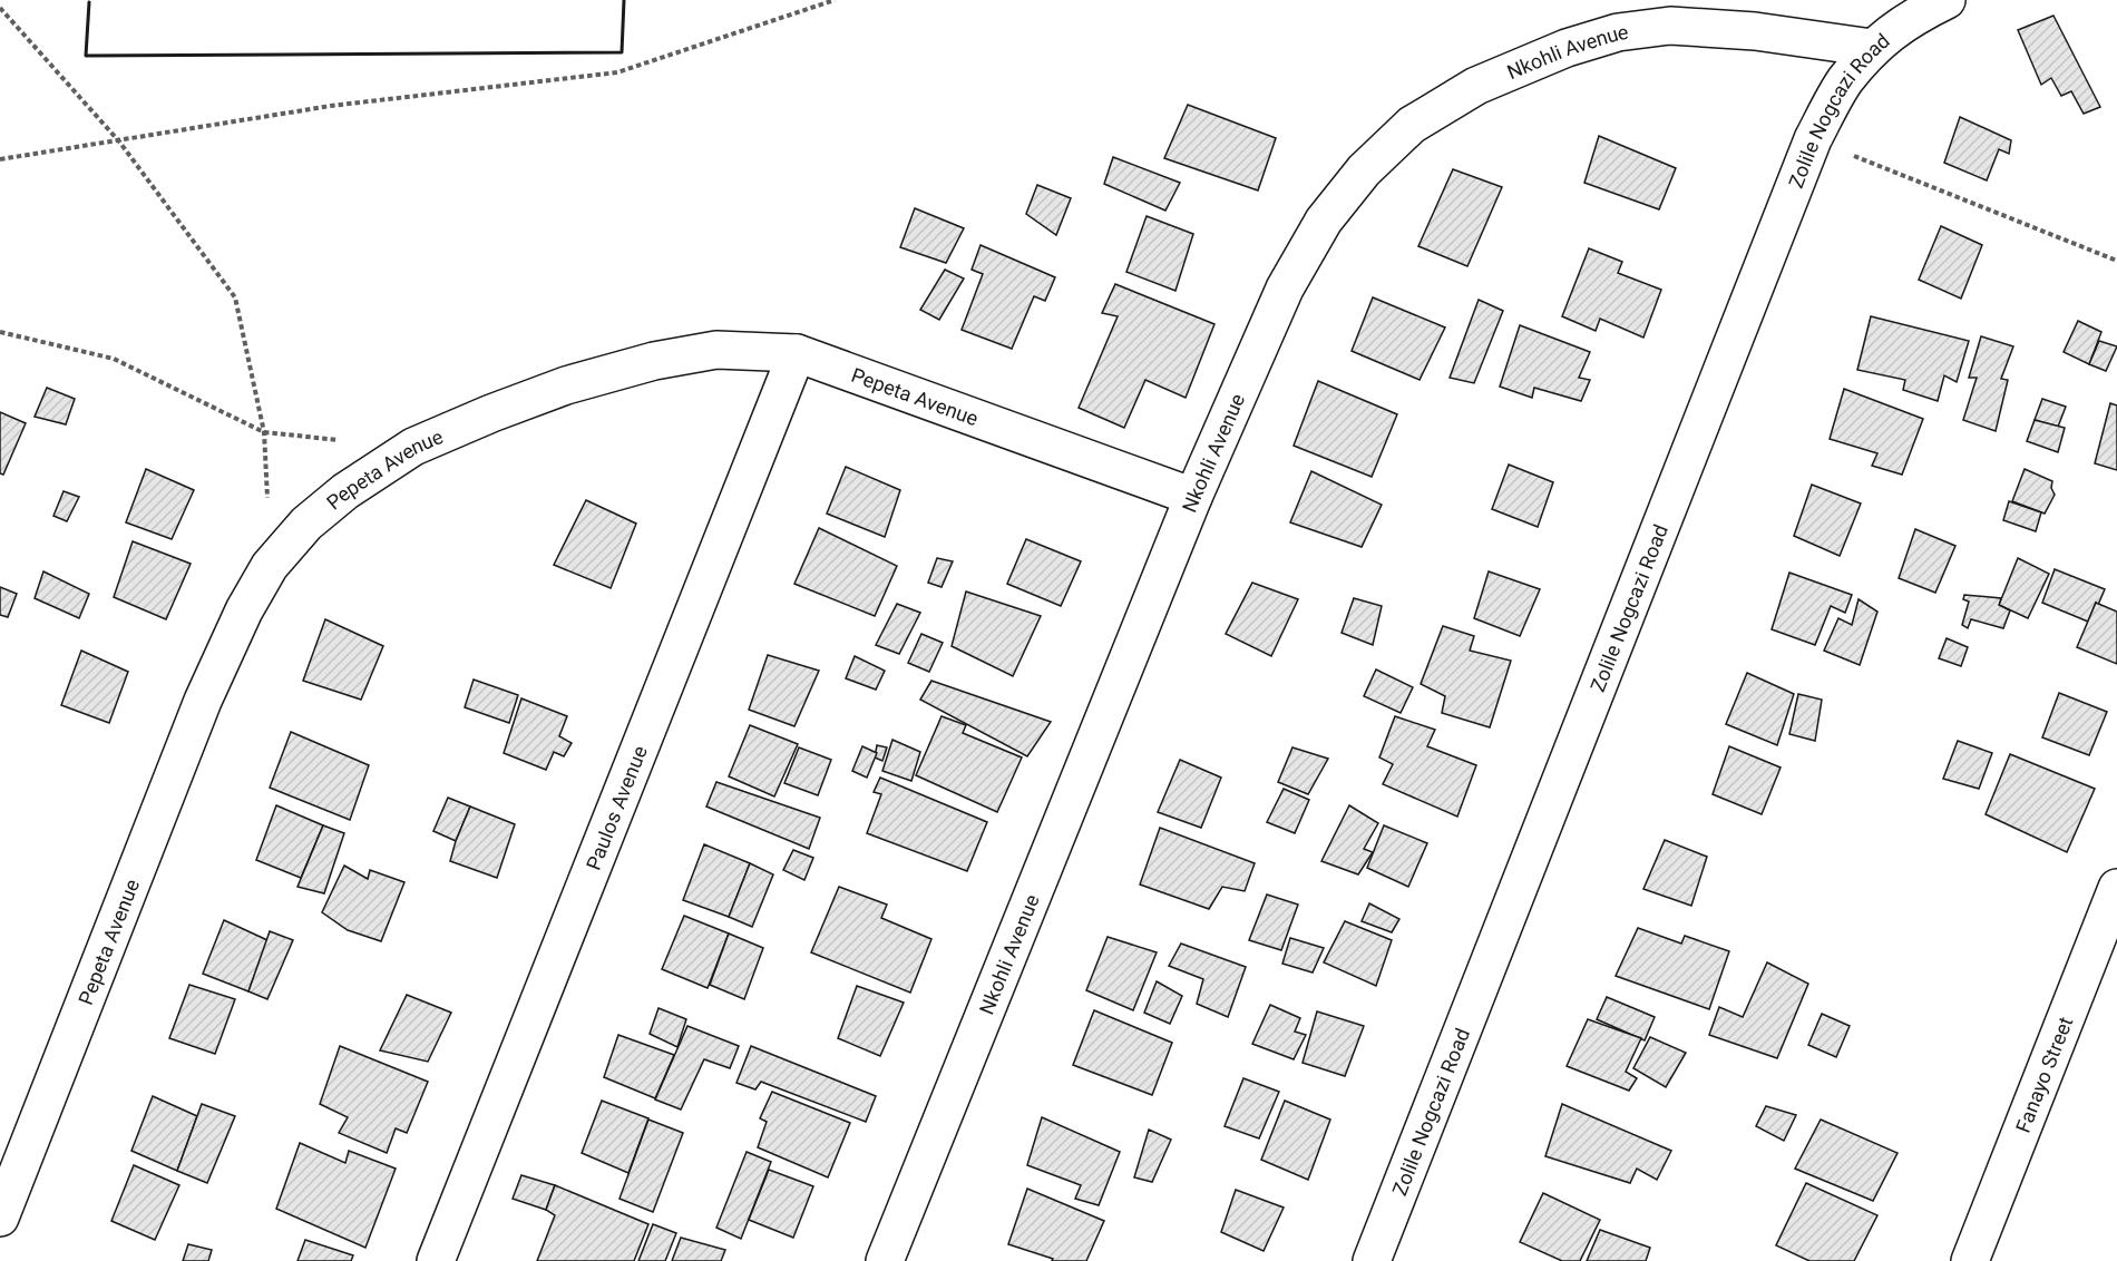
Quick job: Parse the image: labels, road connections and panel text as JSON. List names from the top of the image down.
{
  "streets": {
    "street": [
      "Nkohli Avenue",
      "Zolile Nogcazi Road",
      "Pepeta Avenue",
      "Paulos Avenue",
      "Fanayo Street"
    ]
  },
  "crossings": [
    ["Nkohli Avenue", "Zolile Nogcazi Road"],
    ["Nkohli Avenue", "Pepeta Avenue"],
    ["Pepeta Avenue", "Paulos Avenue"]
  ]
}
